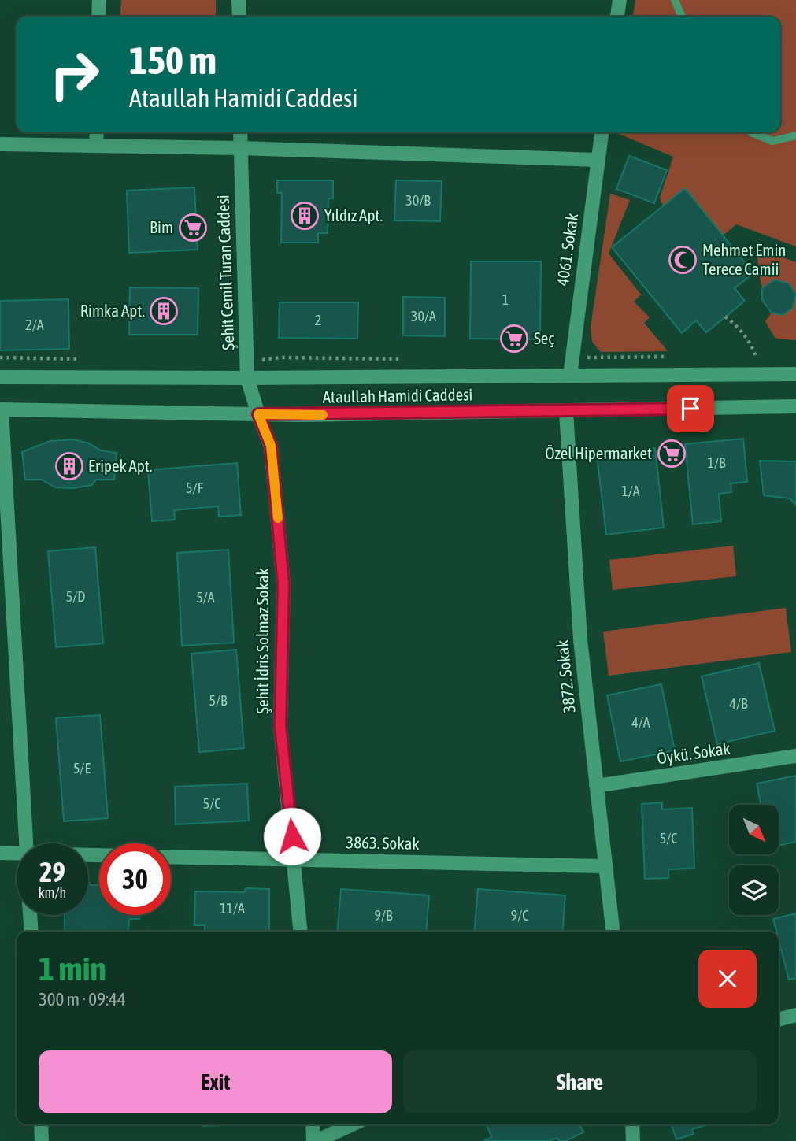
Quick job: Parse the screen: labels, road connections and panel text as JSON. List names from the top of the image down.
{
  "streets": {
    "street": [
      "4061. Sokak",
      "Şehit Cemil Turan Caddesi",
      "Ataullah Hamidi Caddesi",
      "Şehit İdris Solmaz Sokak",
      "3872. Sokak",
      "Öykü. Sokak",
      "3863. Sokak"
    ]
  },
  "crossings": [
    ["4061. Sokak", "Ataullah Hamidi Caddesi"],
    ["Şehit Cemil Turan Caddesi", "Ataullah Hamidi Caddesi"],
    ["Şehit Cemil Turan Caddesi", "Şehit İdris Solmaz Sokak"],
    ["Ataullah Hamidi Caddesi", "Şehit İdris Solmaz Sokak"],
    ["Ataullah Hamidi Caddesi", "3872. Sokak"],
    ["Şehit İdris Solmaz Sokak", "3863. Sokak"],
    ["3872. Sokak", "Öykü. Sokak"],
    ["3872. Sokak", "3863. Sokak"]
  ],
  "places": {
    "building": ["Yıldız Apt.", "Rimka Apt.", "Eripek Apt."],
    "supermarket": ["Bim", "Seç", "Özel Hipermarket"],
    "mosque": ["Mehmet Emin Terece Camii"]
  },
  "house_numbers": [
    "30/B",
    "1",
    "30/A",
    "2",
    "2/A",
    "1/B",
    "5/F",
    "1/A",
    "5/D",
    "5/A",
    "5/B",
    "4/B",
    "4/A",
    "5/E",
    "5/C",
    "5/C",
    "11/A",
    "9/B",
    "9/C"
  ],
  "north": "bottom right",
  "page": {
    "turn": ["150 m", "Ataullah Hamidi Caddesi"],
    "speed": "29 km/h",
    "limit": "30",
    "heading": ["1 min", "300 m · 09:44"],
    "buttons": ["Exit", "Share"]
  }
}
